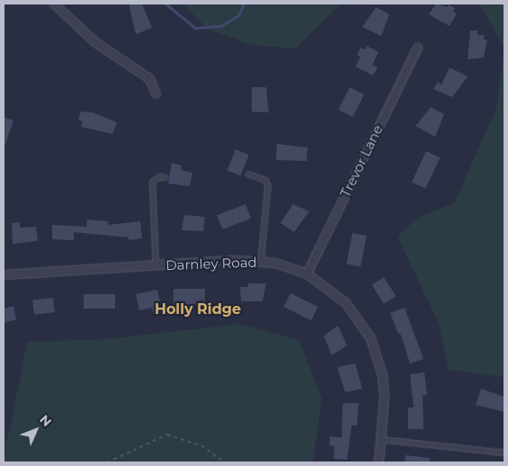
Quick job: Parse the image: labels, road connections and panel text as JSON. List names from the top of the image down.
{
  "streets": {
    "street": ["Trevor Lane", "Darnley Road"]
  },
  "crossings": [
    ["Trevor Lane", "Darnley Road"]
  ],
  "districts": ["Holly Ridge"],
  "north": "top right"
}
